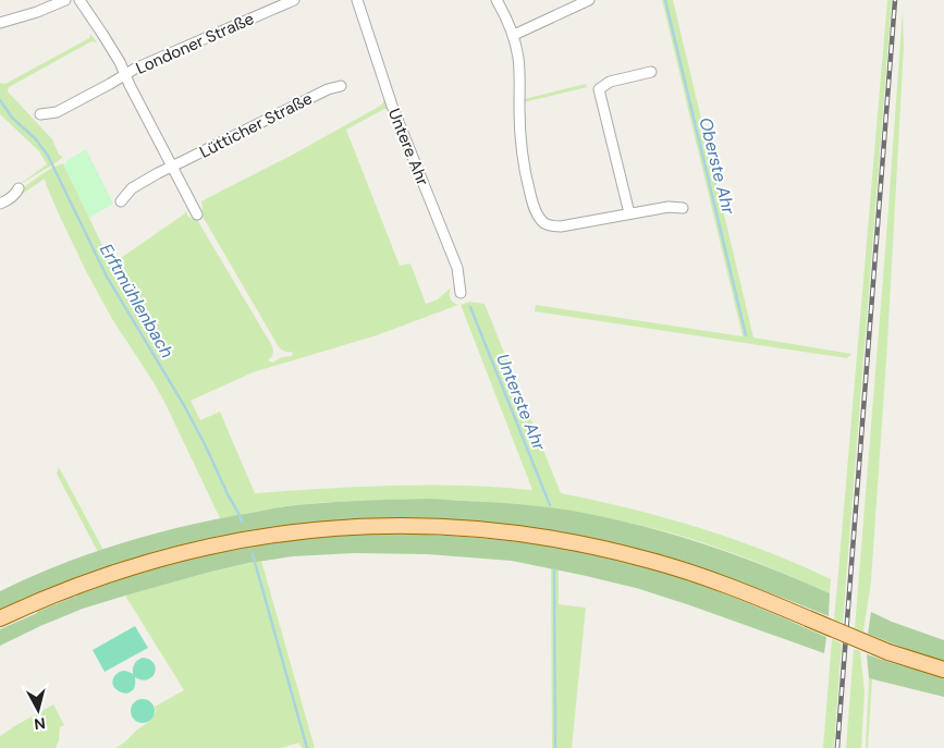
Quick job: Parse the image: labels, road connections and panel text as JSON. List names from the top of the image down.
{
  "streets": {
    "street": ["Londoner Straße", "Lütticher Straße", "Untere Ahr"]
  },
  "water": ["Oberste Ahr", "Erftmühlenbach", "Unterste Ahr"],
  "north": "bottom"
}
